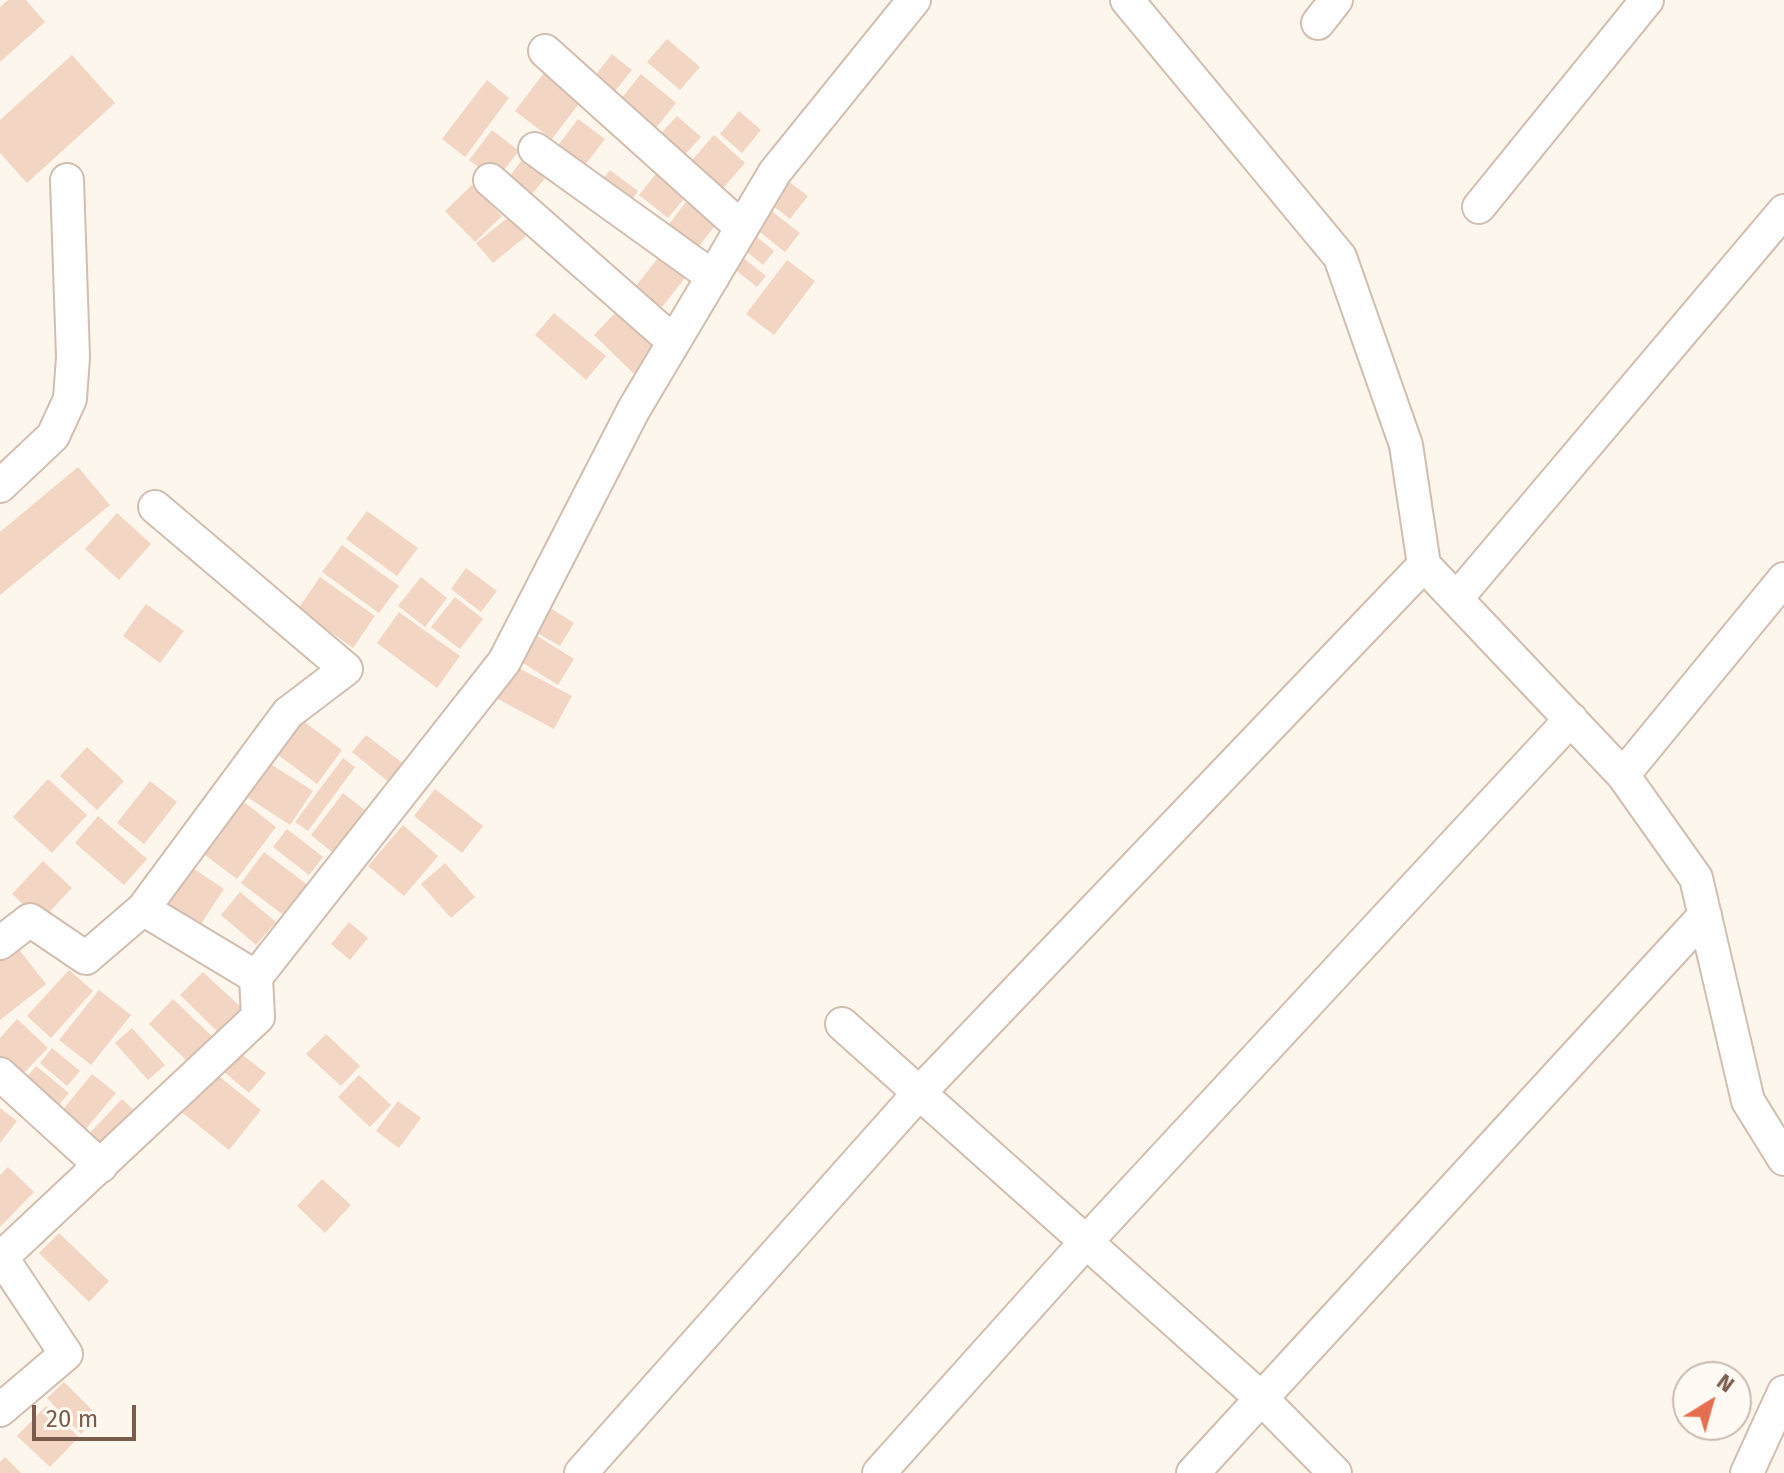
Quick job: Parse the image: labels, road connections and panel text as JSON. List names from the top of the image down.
{
  "scale_bar": "20 m",
  "north": "top right"
}
